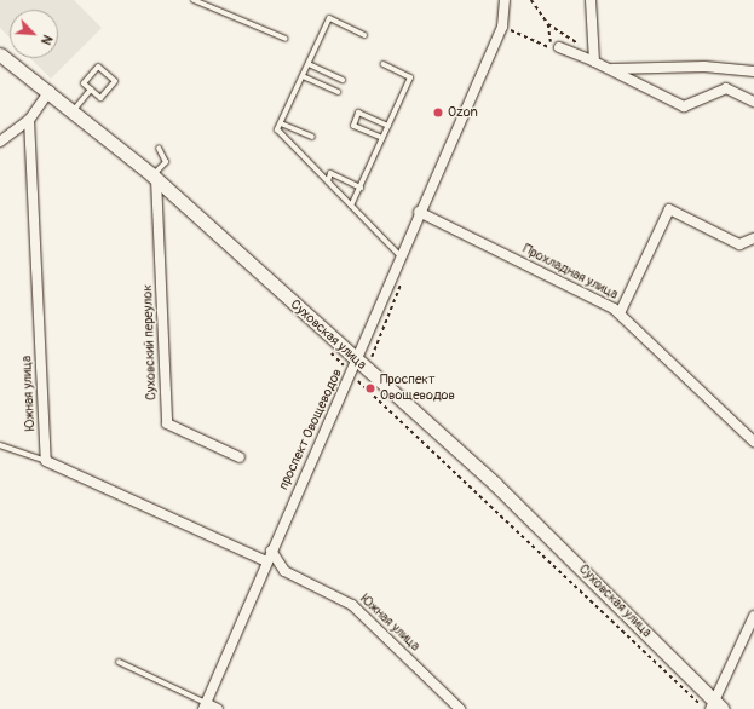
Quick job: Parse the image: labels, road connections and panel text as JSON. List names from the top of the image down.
{
  "streets": {
    "street": [
      "Прохладная улица",
      "Суховская улица",
      "Суховский переулок",
      "Южная улица",
      "проспект Овощеводов"
    ]
  },
  "crossings": [
    ["Прохладная улица", "проспект Овощеводов"],
    ["Суховская улица", "Суховский переулок"],
    ["Суховская улица", "проспект Овощеводов"],
    ["Южная улица", "проспект Овощеводов"]
  ],
  "places": ["Ozon", "Проспект Овощеводов"],
  "north": "bottom right"
}
